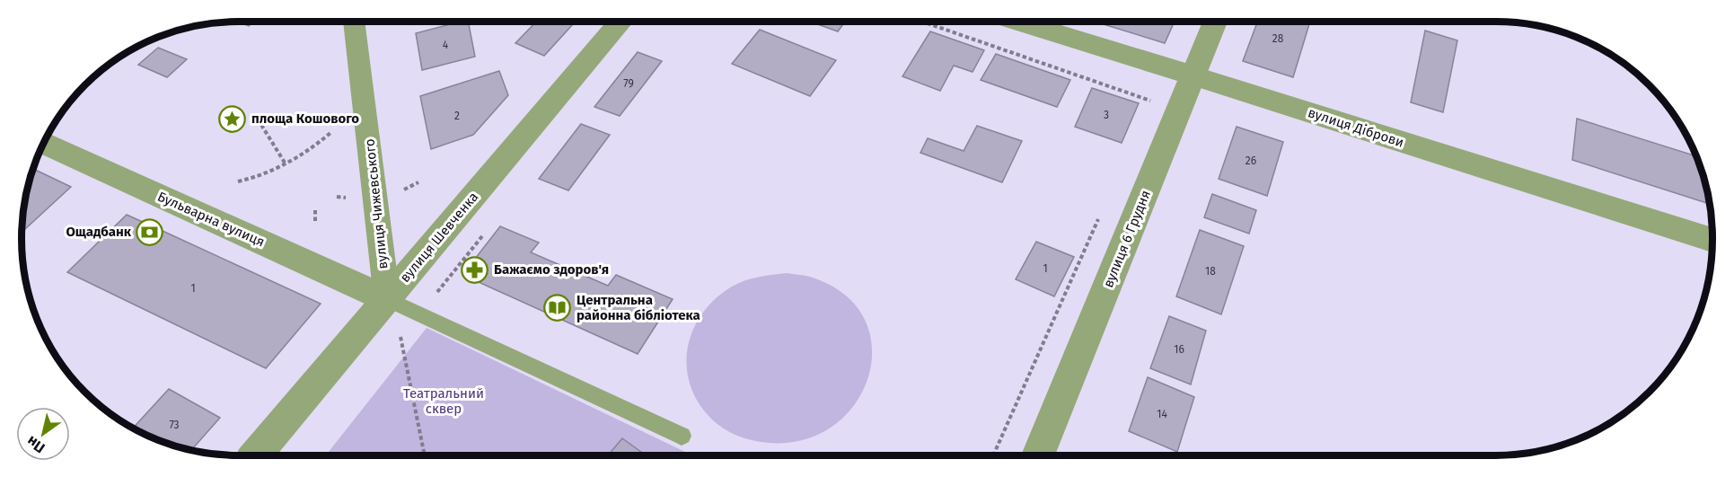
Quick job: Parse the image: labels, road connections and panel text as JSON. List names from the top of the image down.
{
  "streets": {
    "street": [
      "вулиця Діброви",
      "вулиця Чижевського",
      "Бульварна вулиця",
      "вулиця Шевченка",
      "вулиця 6 Грудня"
    ]
  },
  "crossings": [
    ["вулиця Діброви", "вулиця 6 Грудня"],
    ["вулиця Чижевського", "Бульварна вулиця"],
    ["вулиця Чижевського", "вулиця Шевченка"],
    ["Бульварна вулиця", "вулиця Шевченка"]
  ],
  "parks": ["Театральний сквер"],
  "places": {
    "place": ["площа Кошового"],
    "bank": ["Ощадбанк"],
    "pharmacy": ["Бажаємо здоров'я"],
    "library": ["Центральна районна бібліотека"]
  },
  "house_numbers": [
    "28",
    "4",
    "79",
    "3",
    "2",
    "26",
    "1",
    "18",
    "1",
    "16",
    "14",
    "73"
  ],
  "north": "bottom left"
}
